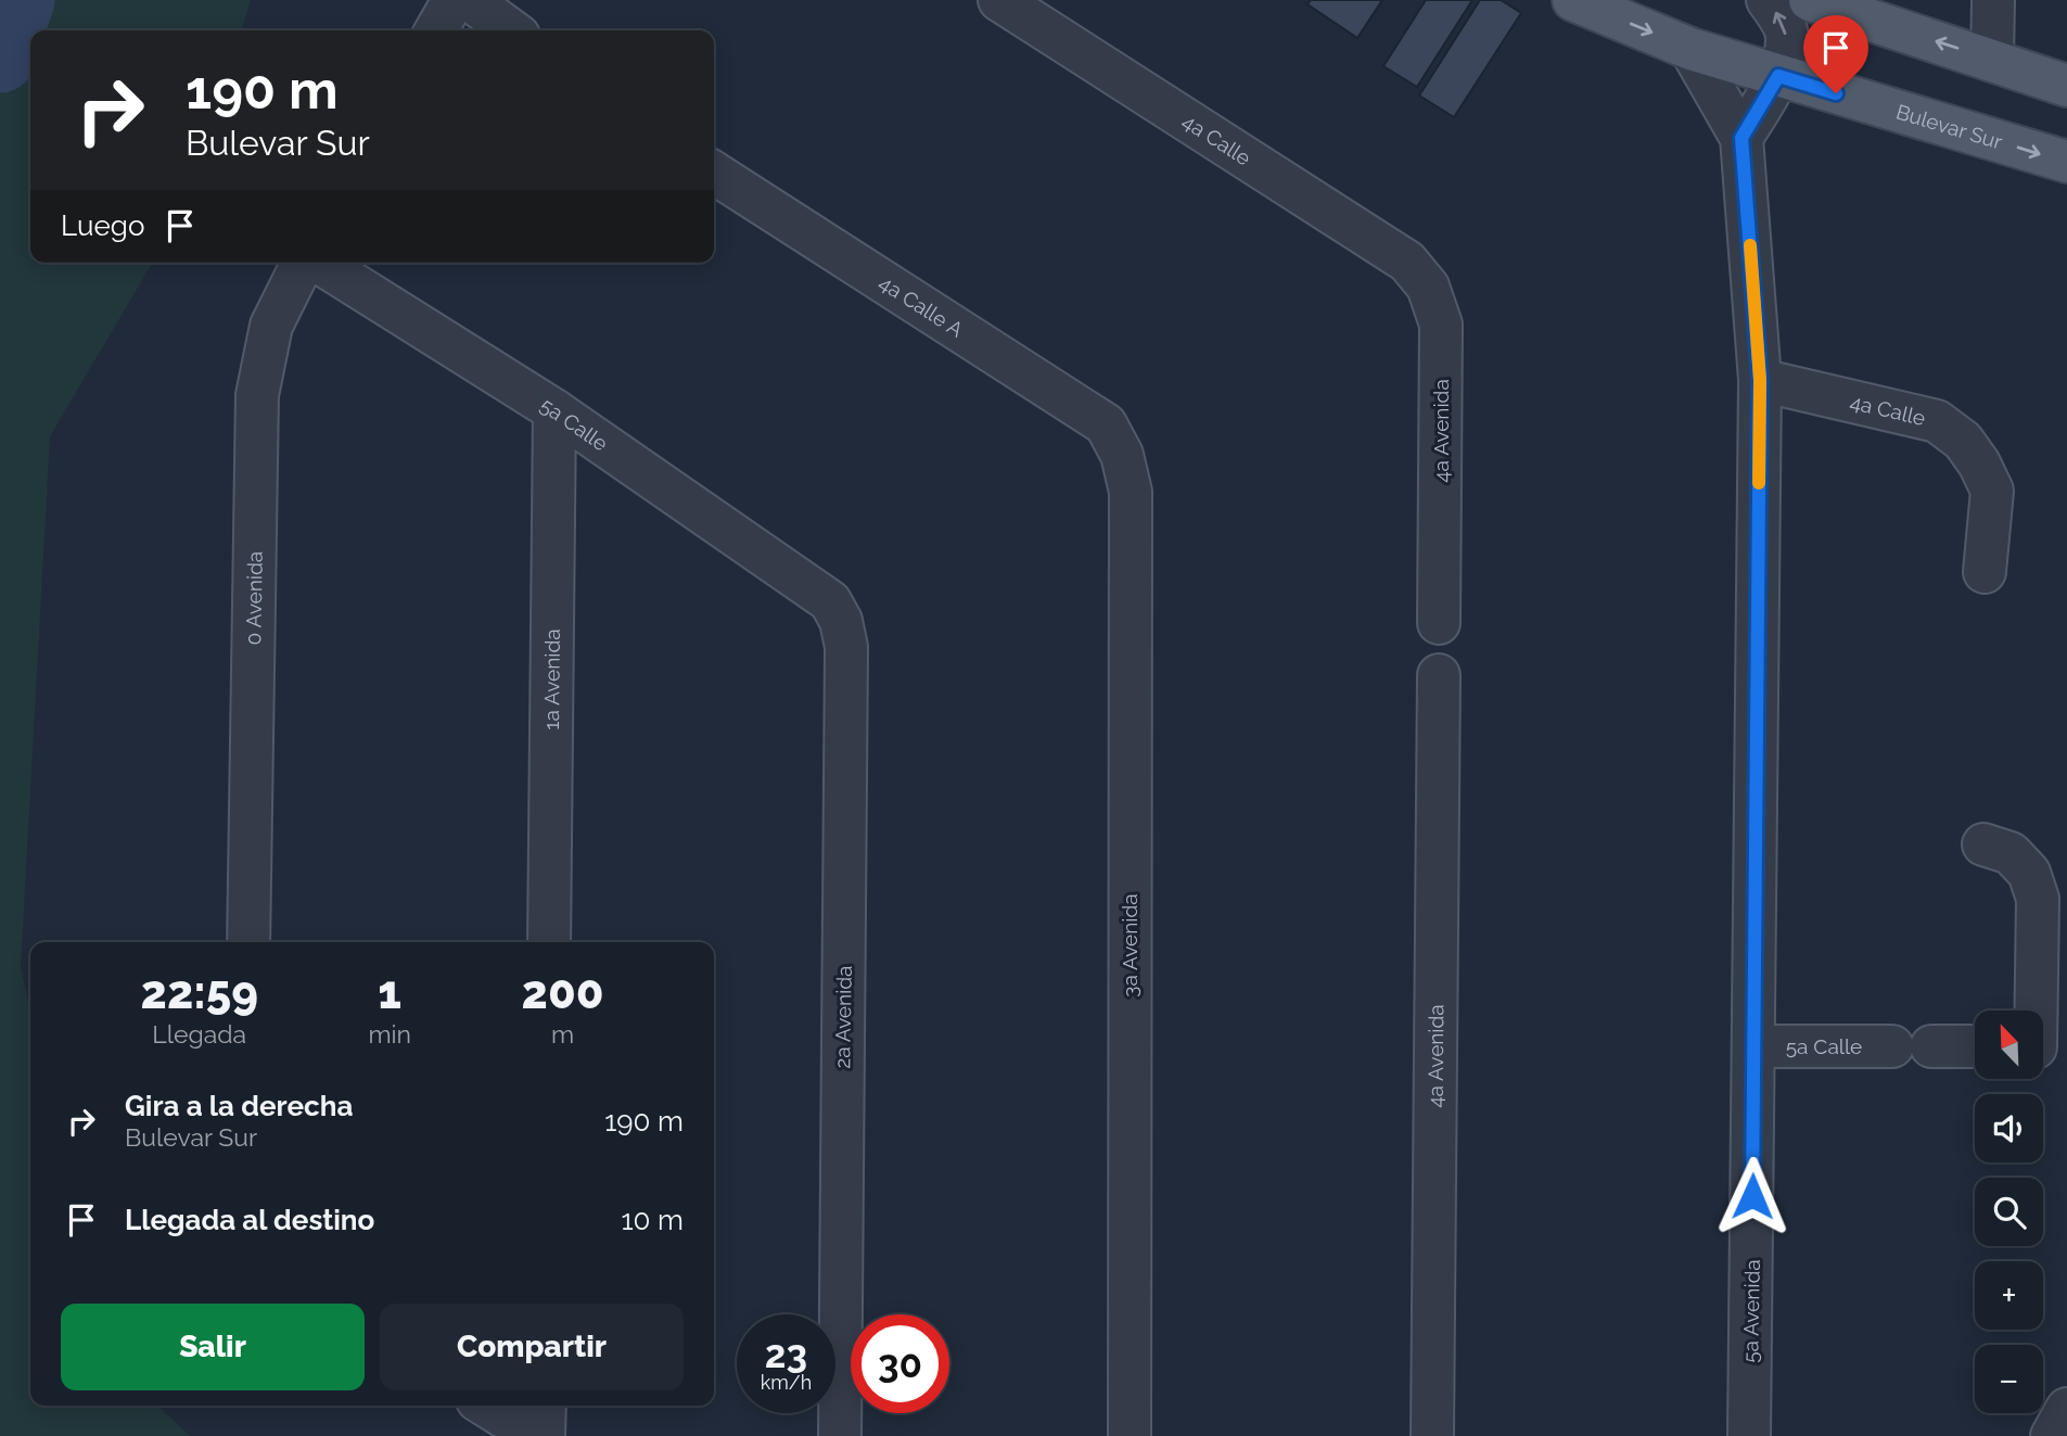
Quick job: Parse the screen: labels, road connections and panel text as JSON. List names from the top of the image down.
{
  "streets": {
    "main road": ["Bulevar Sur"],
    "street": [
      "4a Calle",
      "4a Calle A",
      "5a Calle",
      "4a Avenida",
      "0 Avenida",
      "1a Avenida",
      "3a Avenida",
      "2a Avenida",
      "5a Avenida"
    ]
  },
  "crossings": [
    ["Bulevar Sur", "5a Avenida"],
    ["4a Calle", "4a Avenida"],
    ["4a Calle", "5a Avenida"],
    ["4a Calle A", "3a Avenida"],
    ["5a Calle", "1a Avenida"],
    ["5a Calle", "2a Avenida"],
    ["5a Calle", "5a Avenida"]
  ],
  "north": "top left",
  "page": {
    "turn": ["190 m", "Bulevar Sur"],
    "then": "Luego",
    "eta": [
      "22:59",
      "Llegada",
      "1",
      "min",
      "200",
      "m"
    ],
    "map_buttons": ["+", "−"],
    "list": [
      {
        "name": "Gira a la derecha",
        "note": "Bulevar Sur",
        "value": "190 m"
      },
      {
        "name": "Llegada al destino",
        "value": "10 m"
      }
    ],
    "buttons": ["Salir", "Compartir"],
    "speed": "23 km/h",
    "limit": "30"
  }
}
